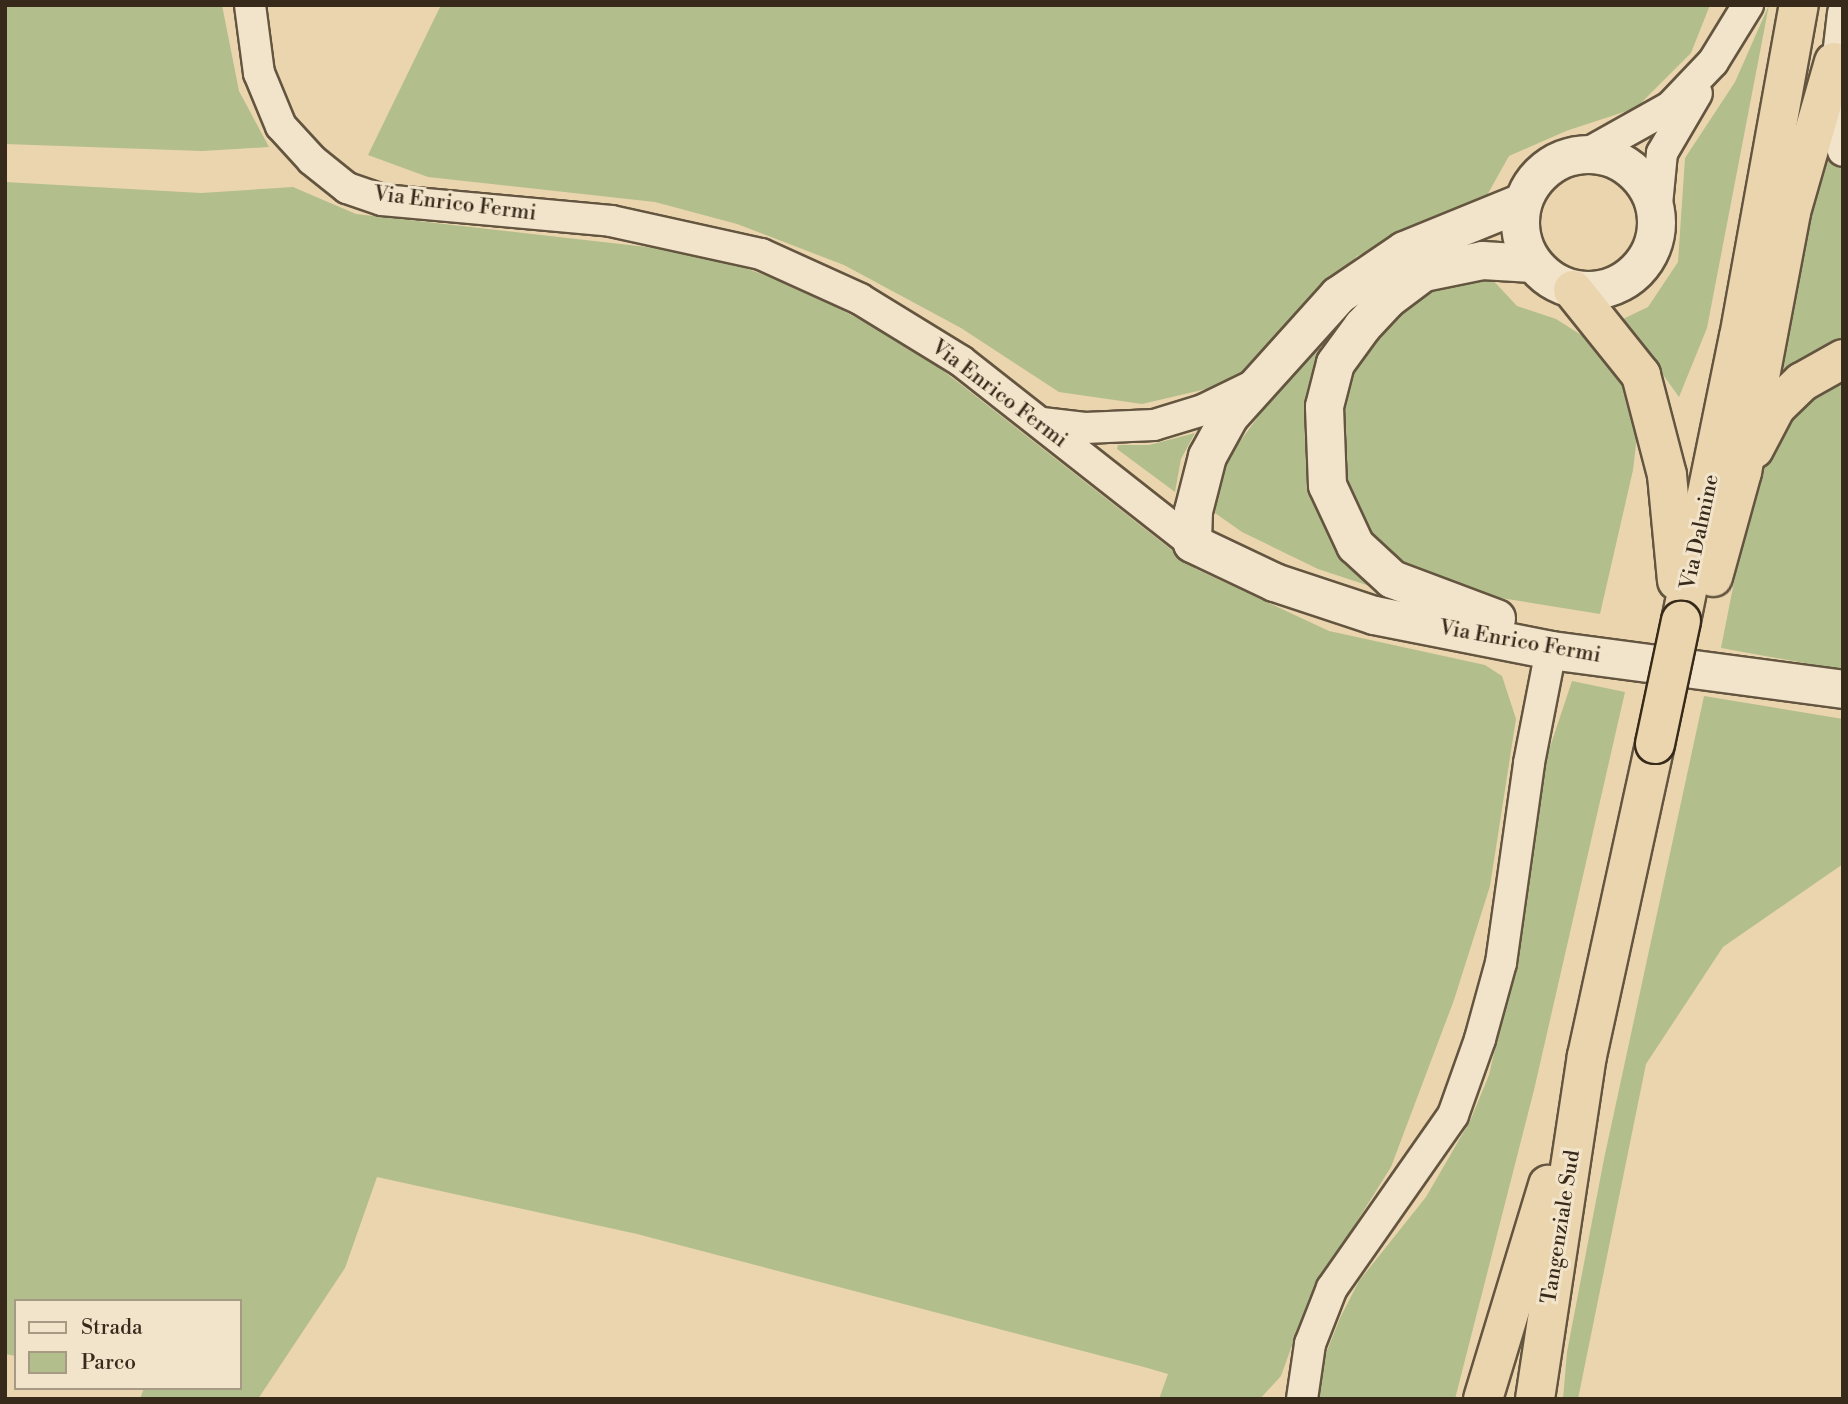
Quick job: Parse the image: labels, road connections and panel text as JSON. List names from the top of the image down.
{
  "streets": {
    "highway": ["Via Dalmine", "Tangenziale Sud"],
    "street": ["Via Enrico Fermi"]
  },
  "crossings": [
    ["Via Dalmine", "Tangenziale Sud"]
  ],
  "legend": ["Strada", "Parco"]
}
